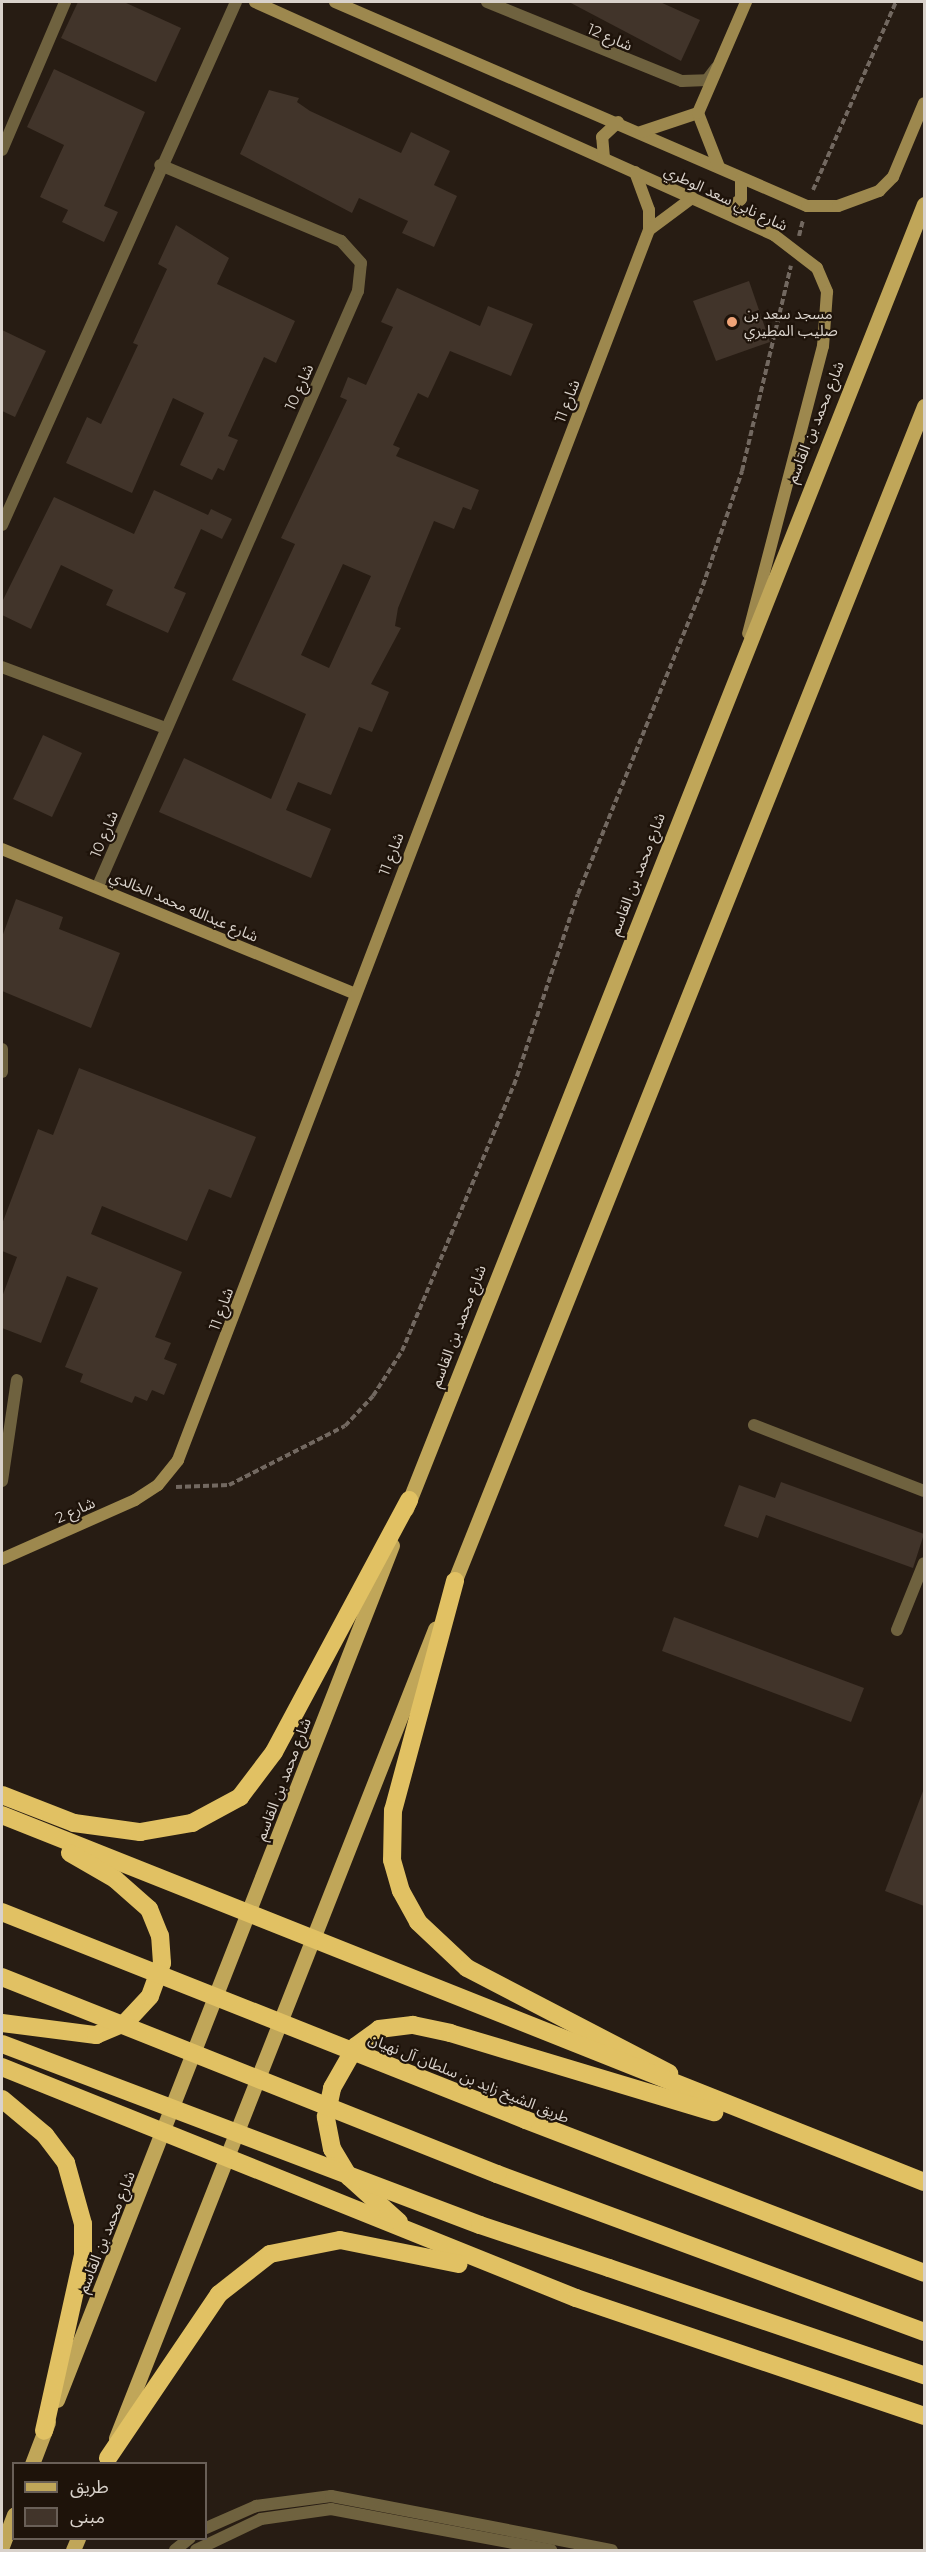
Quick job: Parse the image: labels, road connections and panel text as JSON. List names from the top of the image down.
{
  "streets": {
    "highway": ["طريق الشيخ زايد بن سلطان آل نهيان"],
    "main road": ["شارع محمد بن القاسم"],
    "street": [
      "شارع 12",
      "شارع نابي سعد الوطري",
      "شارع 10",
      "شارع 11",
      "شارع عبدالله محمد الخالدي",
      "شارع 2"
    ]
  },
  "crossings": [
    ["شارع نابي سعد الوطري", "شارع محمد بن القاسم"],
    ["شارع 10", "شارع عبدالله محمد الخالدي"],
    ["شارع 11", "شارع عبدالله محمد الخالدي"],
    ["شارع 11", "شارع 2"]
  ],
  "places": ["مسجد سعد بن صليب المطيري"],
  "legend": ["طريق", "مبنى"]
}
